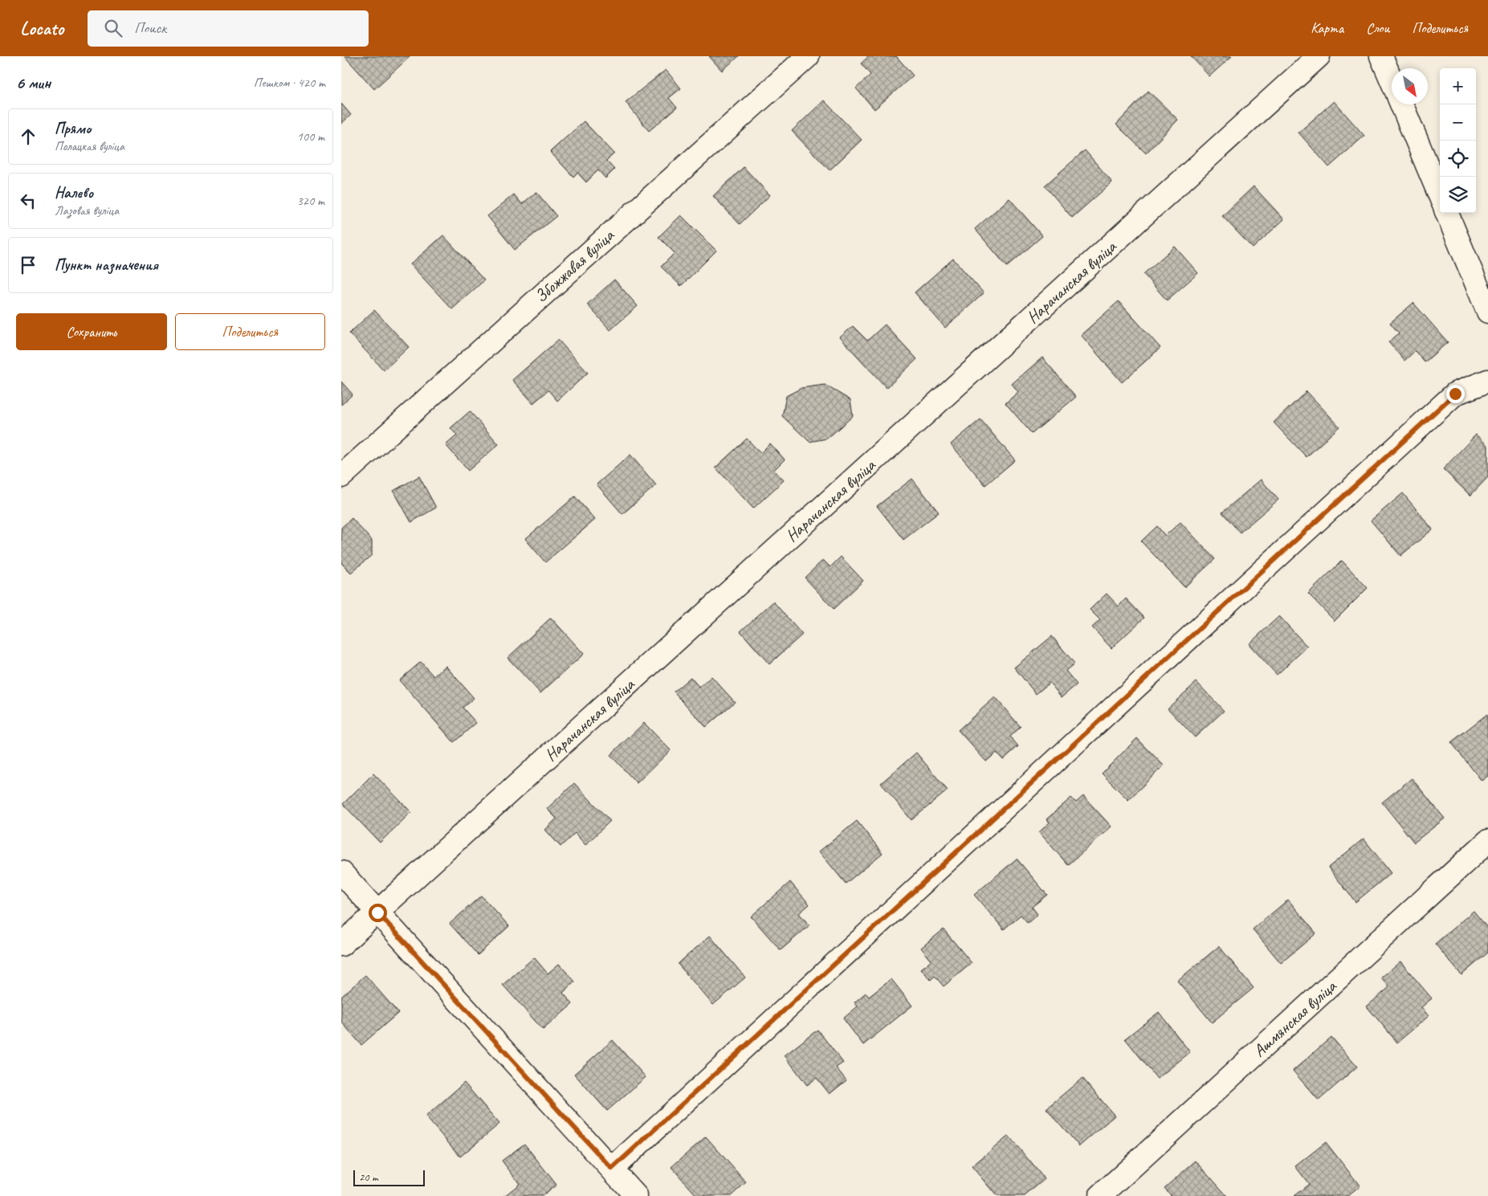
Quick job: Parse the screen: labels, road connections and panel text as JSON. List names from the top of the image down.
{
  "streets": {
    "street": ["Збожжавая вуліца", "Нарачанская вуліца", "Ашмянская вуліца"]
  },
  "scale_bar": "20 m",
  "north": "bottom right",
  "page": {
    "header": "Locato",
    "search": "Поиск",
    "nav": ["Карта", "Слои", "Поделиться"],
    "heading": ["6 мин", "Пешком · 420 m"],
    "map_buttons": ["+", "−"],
    "list": [
      ["Прямо", "Полацкая вуліца", "100 m"],
      ["Налево", "Лазовая вуліца", "320 m"],
      "Пункт назначения"
    ],
    "buttons": ["Сохранить", "Поделиться"],
    "scale": "20 m"
  }
}
